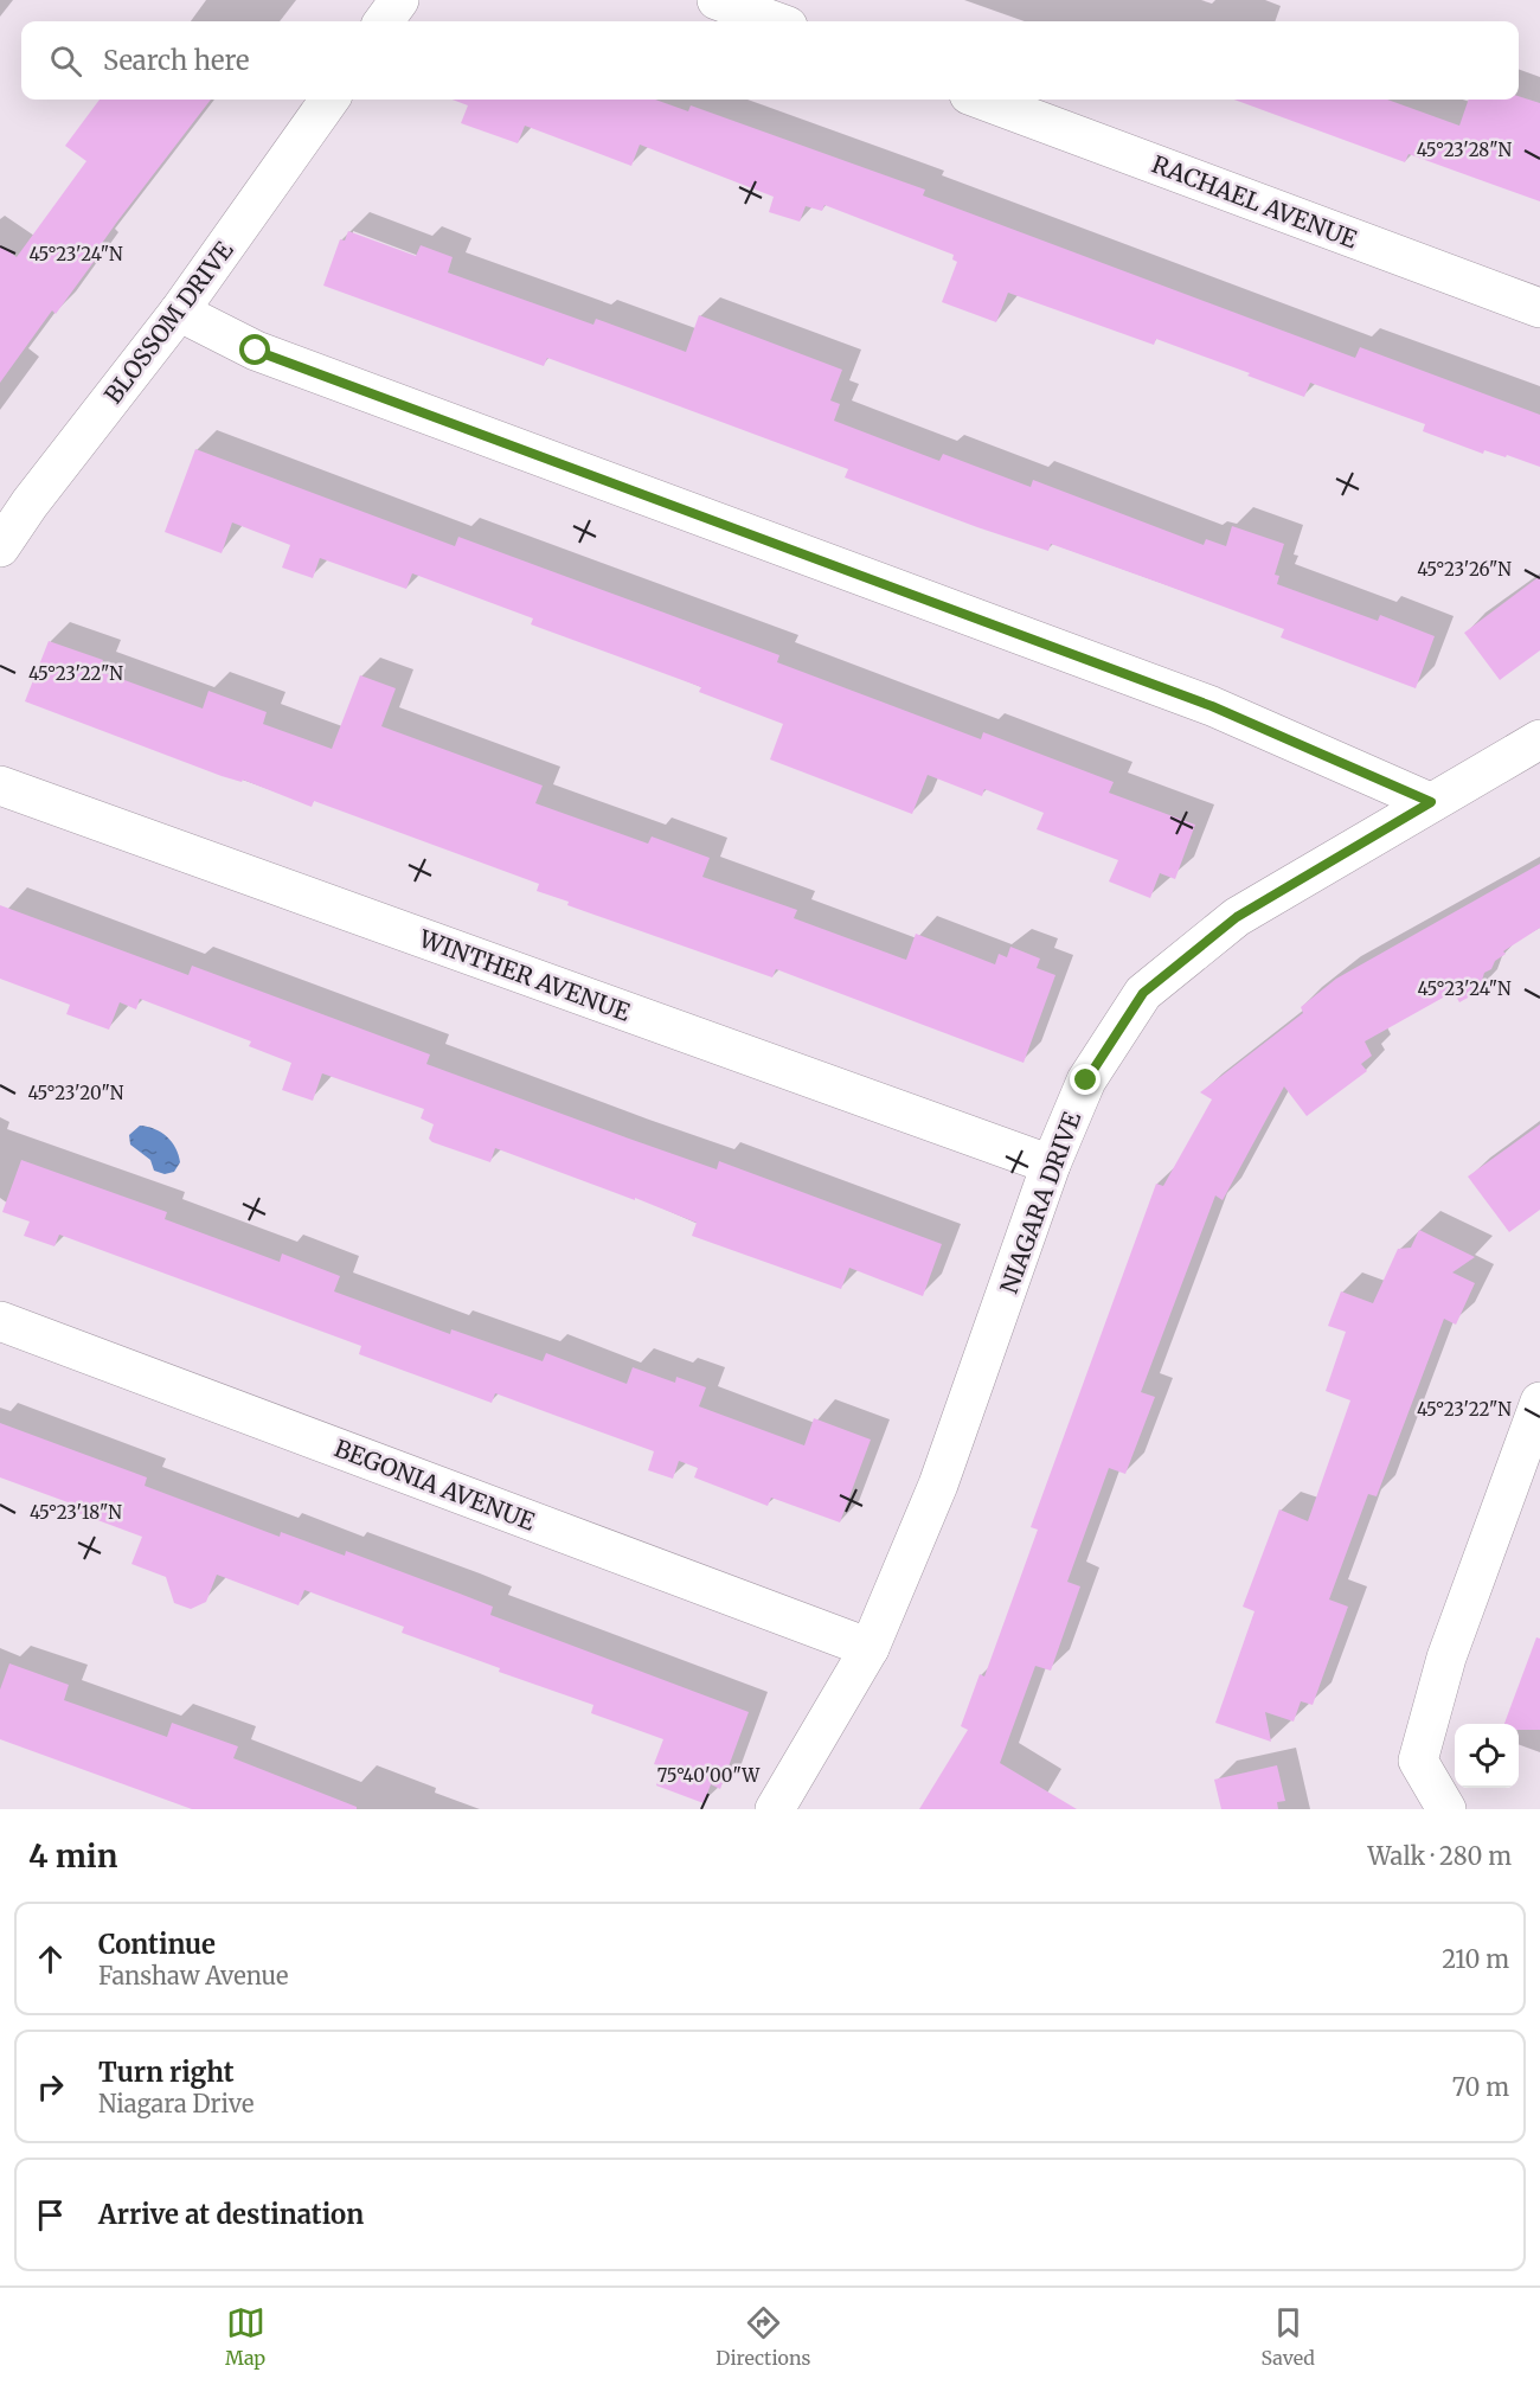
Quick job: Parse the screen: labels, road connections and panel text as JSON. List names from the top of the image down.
{
  "streets": {
    "street": [
      "RACHAEL AVENUE",
      "BLOSSOM DRIVE",
      "WINTHER AVENUE",
      "NIAGARA DRIVE",
      "BEGONIA AVENUE"
    ]
  },
  "crossings": [
    ["WINTHER AVENUE", "NIAGARA DRIVE"],
    ["NIAGARA DRIVE", "BEGONIA AVENUE"]
  ],
  "page": {
    "search": "Search here",
    "heading": ["4 min", "Walk · 280 m"],
    "list": [
      ["Continue", "Fanshaw Avenue", "210 m"],
      ["Turn right", "Niagara Drive", "70 m"],
      "Arrive at destination"
    ],
    "nav": ["Map", "Directions", "Saved"]
  },
  "coordinates": [
    "45°23'28\"N",
    "45°23'24\"N",
    "45°23'26\"N",
    "45°23'22\"N",
    "45°23'20\"N",
    "45°23'18\"N",
    "75°40'00\"W"
  ]
}
